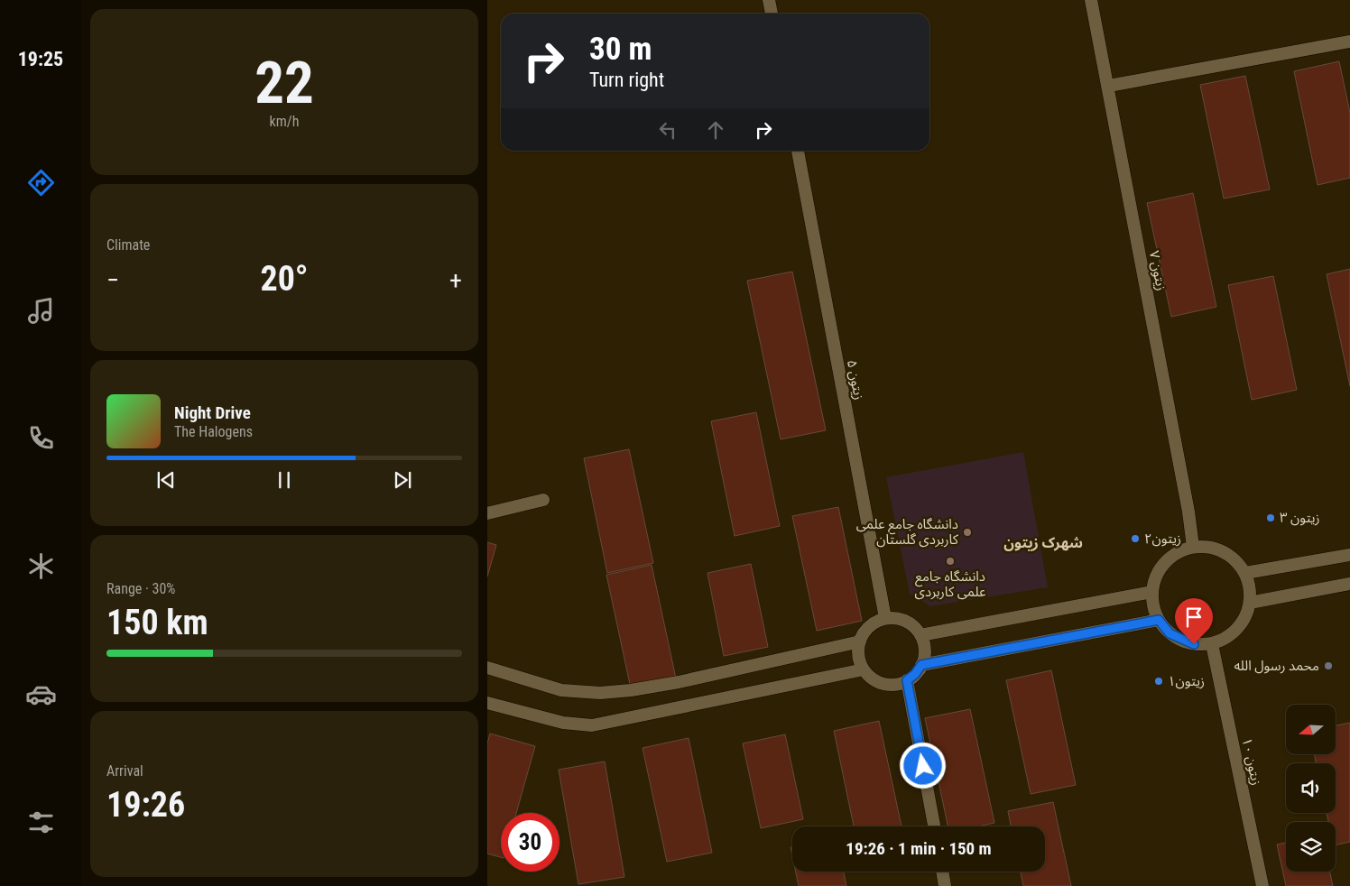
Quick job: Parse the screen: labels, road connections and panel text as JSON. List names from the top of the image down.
{
  "streets": {
    "street": ["زیتون ۷", "زیتون ۵", "زیتون ۱۰"]
  },
  "crossings": [
    ["زیتون ۷", "زیتون ۱۰"]
  ],
  "districts": ["شهرک زیتون"],
  "places": [
    "زیتون ۳",
    "دانشگاه جامع علمی کاربردی گلستان",
    "زیتون۲",
    "دانشگاه جامع علمی کاربردی",
    "محمد رسول الله",
    "زیتون۱"
  ],
  "north": "left",
  "page": {
    "tabs": "19:25",
    "tile": [
      ["22", "km/h"],
      "Climate",
      ["Range · 30%", "150 km"],
      ["Arrival", "19:26"]
    ],
    "turn": ["30 m", "Turn right"],
    "heat": ["−", "20°", "+"],
    "song": ["Night Drive", "The Halogens"],
    "limit": "30",
    "trip": "19:26 · 1 min · 150 m"
  }
}
